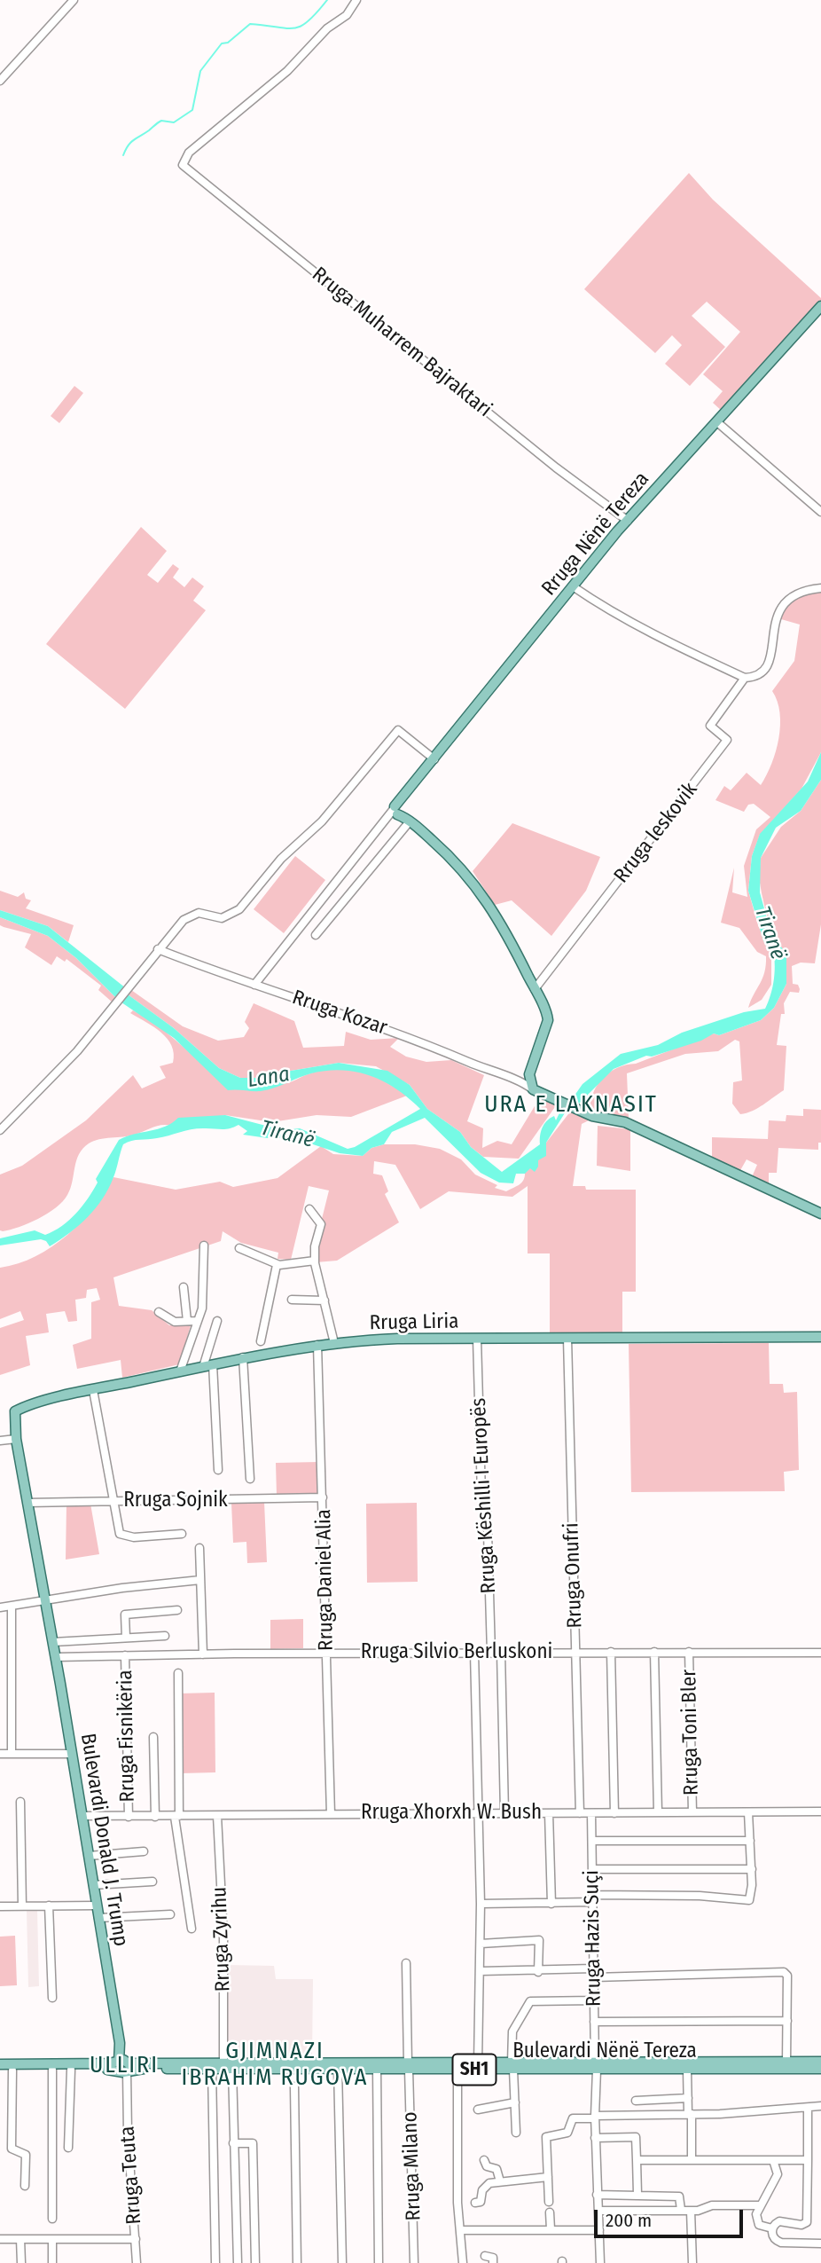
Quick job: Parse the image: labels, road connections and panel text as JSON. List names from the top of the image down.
{
  "streets": {
    "main road": [
      "Rruga Nënë Tereza",
      "Rruga Liria",
      "Bulevardi Donald J. Trump",
      "Bulevardi Nënë Tereza",
      "SH1"
    ],
    "street": [
      "Rruga Muharrem Bajraktari",
      "Rruga leskovik",
      "Rruga Kozar",
      "Rruga Këshilli I Europës",
      "Rruga Sojnik",
      "Rruga Onufri",
      "Rruga Daniel Alia",
      "Rruga Silvio Berluskoni",
      "Rruga Toni Bler",
      "Rruga Fisnikëria",
      "Rruga Xhorxh W. Bush",
      "Rruga Hazis Suçi",
      "Rruga Zyrihu",
      "Rruga Milano",
      "Rruga Teuta"
    ]
  },
  "crossings": [
    ["Rruga Muharrem Bajraktari", "Rruga Nënë Tereza"],
    ["Rruga Liria", "Rruga Këshilli I Europës"],
    ["Rruga Liria", "Rruga Onufri"],
    ["Rruga Liria", "Rruga Daniel Alia"],
    ["Rruga Liria", "Bulevardi Donald J. Trump"],
    ["Rruga Këshilli I Europës", "Rruga Silvio Berluskoni"],
    ["Rruga Sojnik", "Rruga Daniel Alia"],
    ["Rruga Sojnik", "Bulevardi Donald J. Trump"],
    ["Rruga Onufri", "Rruga Silvio Berluskoni"],
    ["Rruga Onufri", "Rruga Xhorxh W. Bush"],
    ["Rruga Daniel Alia", "Rruga Silvio Berluskoni"],
    ["Rruga Daniel Alia", "Rruga Xhorxh W. Bush"],
    ["Rruga Silvio Berluskoni", "Rruga Toni Bler"],
    ["Rruga Silvio Berluskoni", "Rruga Fisnikëria"],
    ["Rruga Silvio Berluskoni", "Bulevardi Donald J. Trump"],
    ["Rruga Toni Bler", "Rruga Xhorxh W. Bush"],
    ["Rruga Fisnikëria", "Rruga Xhorxh W. Bush"],
    ["Rruga Xhorxh W. Bush", "Bulevardi Donald J. Trump"],
    ["Rruga Xhorxh W. Bush", "Rruga Hazis Suçi"],
    ["Rruga Xhorxh W. Bush", "Rruga Zyrihu"],
    ["Bulevardi Donald J. Trump", "Bulevardi Nënë Tereza"],
    ["Bulevardi Donald J. Trump", "Rruga Teuta"],
    ["Rruga Hazis Suçi", "Bulevardi Nënë Tereza"],
    ["Rruga Zyrihu", "Bulevardi Nënë Tereza"],
    ["Bulevardi Nënë Tereza", "Rruga Milano"],
    ["Bulevardi Nënë Tereza", "Rruga Teuta"]
  ],
  "districts": ["URA E LAKNASIT", "GJIMNAZI IBRAHIM RUGOVA", "ULLIRI"],
  "water": ["Tiranë", "Lana"],
  "scale_bar": "200 m"
}
